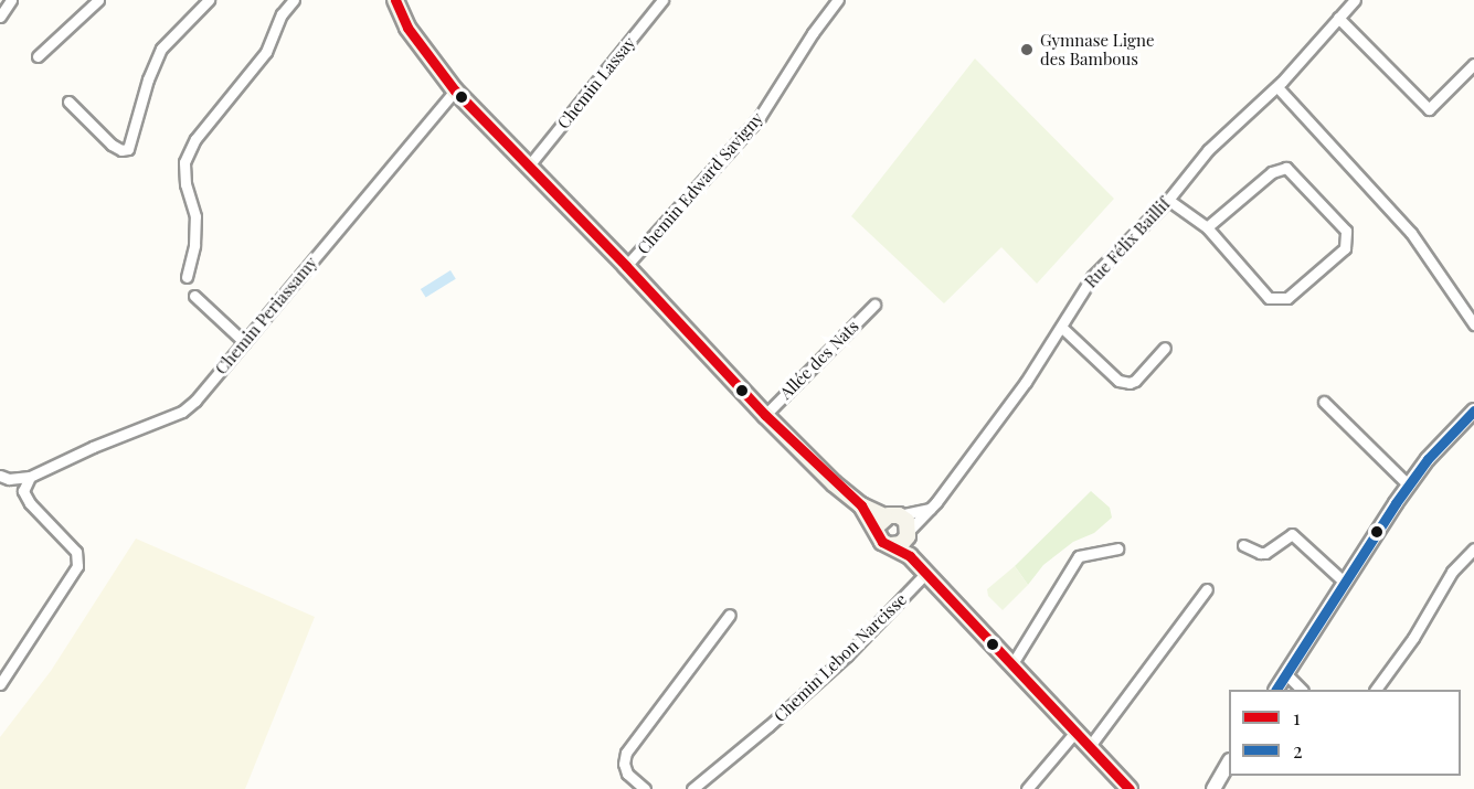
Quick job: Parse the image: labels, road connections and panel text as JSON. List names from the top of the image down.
{
  "streets": {
    "street": [
      "Chemin Lassay",
      "Chemin Edward Savigny",
      "Rue Félix Baillif",
      "Chemin Periassamy",
      "Allée des Nats",
      "Chemin Lebon Narcisse"
    ]
  },
  "places": ["Gymnase Ligne des Bambous"],
  "lines": ["transit line 1", "transit line 2"],
  "legend": ["1", "2"]
}
